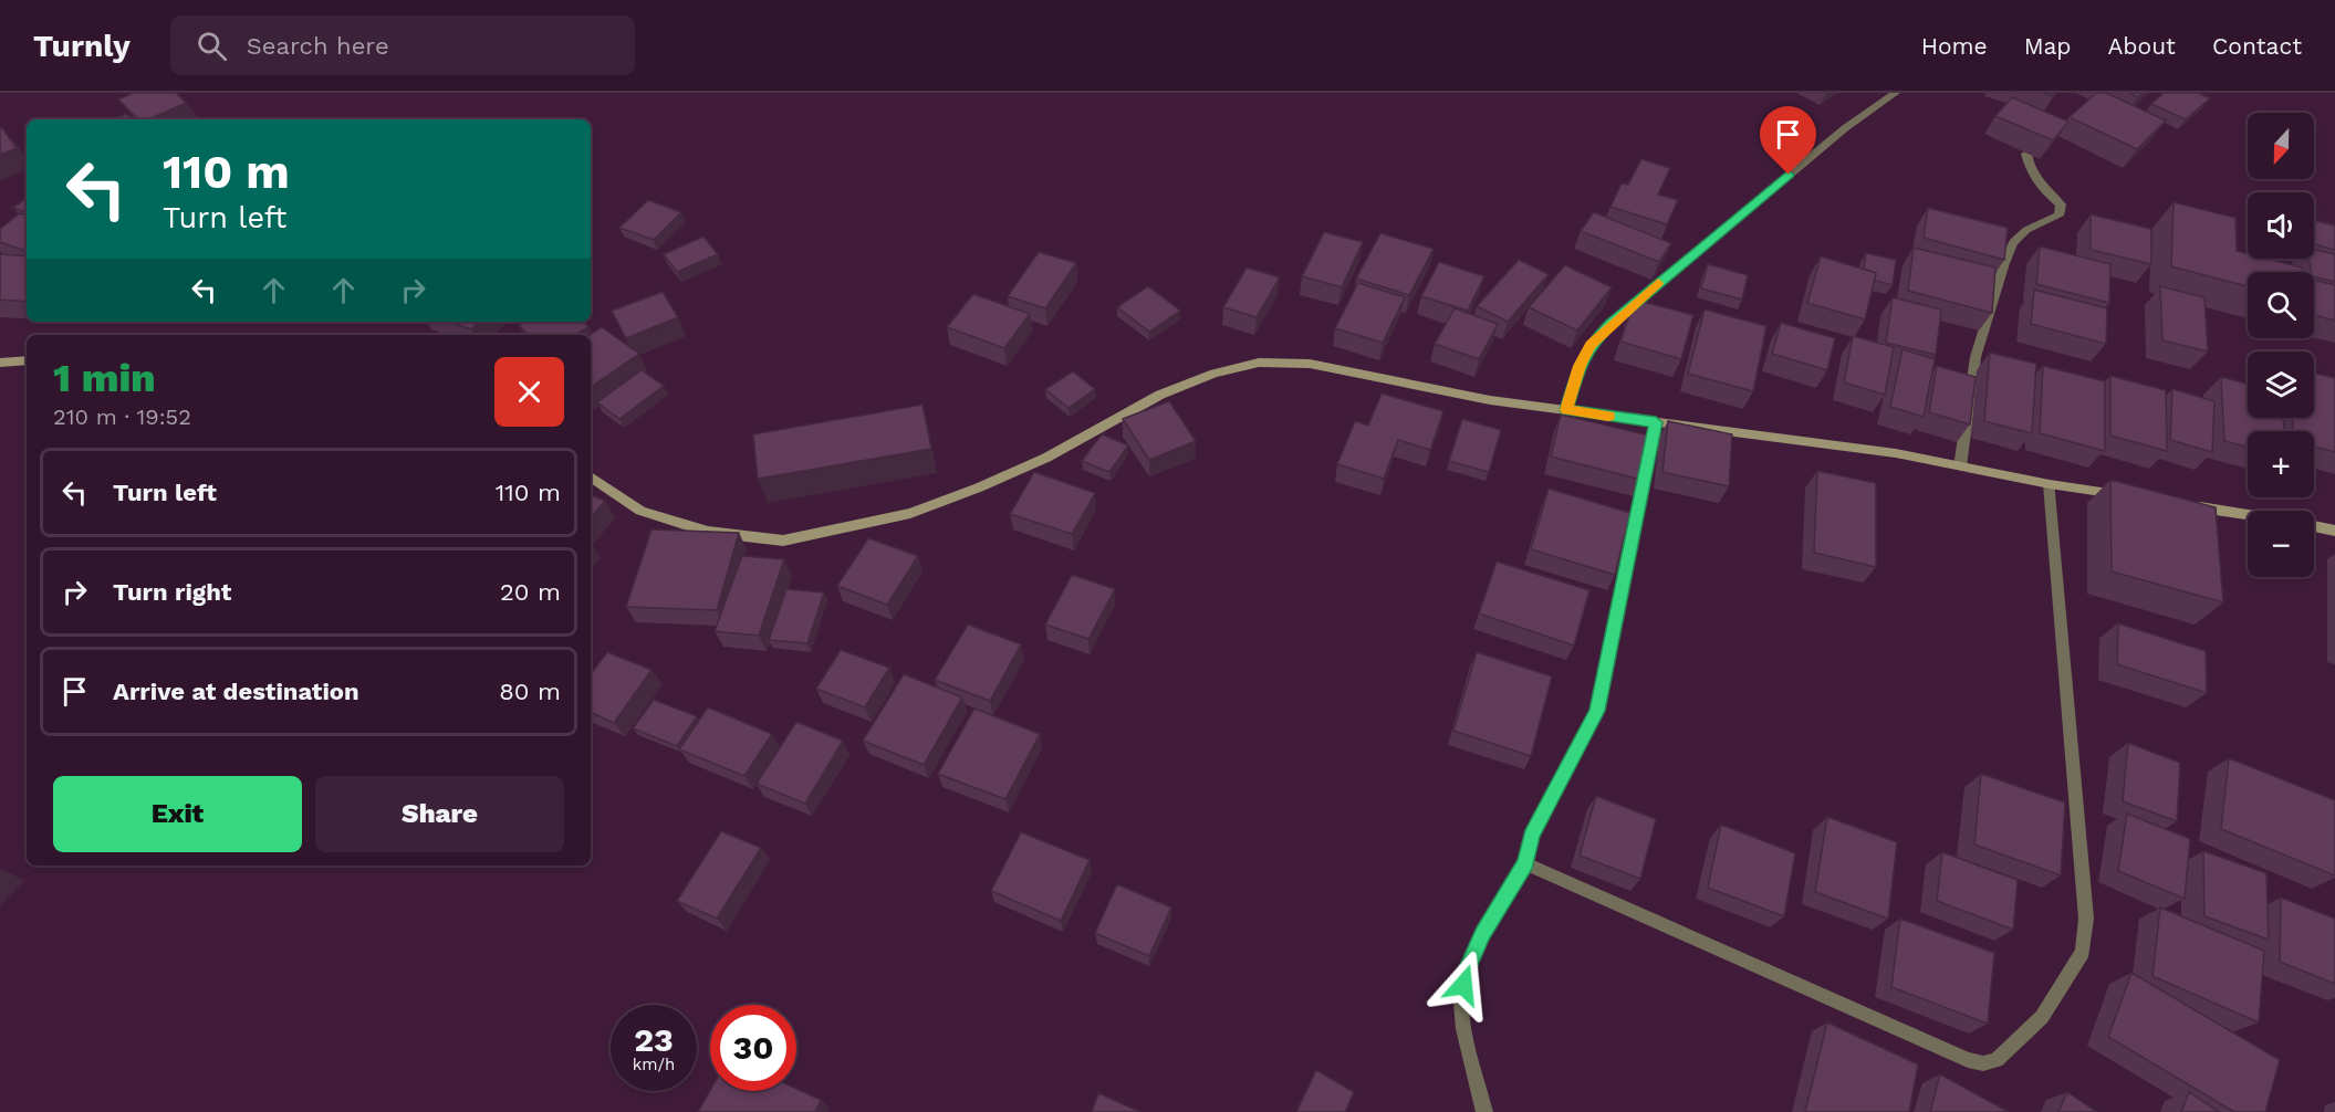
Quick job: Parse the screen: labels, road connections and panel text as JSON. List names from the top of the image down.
{
  "north": "bottom",
  "page": {
    "header": "Turnly",
    "search": "Search here",
    "nav": [
      "Home",
      "Map",
      "About",
      "Contact"
    ],
    "map_buttons": ["+", "−"],
    "turn": ["110 m", "Turn left"],
    "heading": ["1 min", "210 m · 19:52"],
    "list": [
      {
        "name": "Turn left",
        "value": "110 m"
      },
      {
        "name": "Turn right",
        "value": "20 m"
      },
      {
        "name": "Arrive at destination",
        "value": "80 m"
      }
    ],
    "buttons": ["Exit", "Share"],
    "speed": "23 km/h",
    "limit": "30"
  }
}
